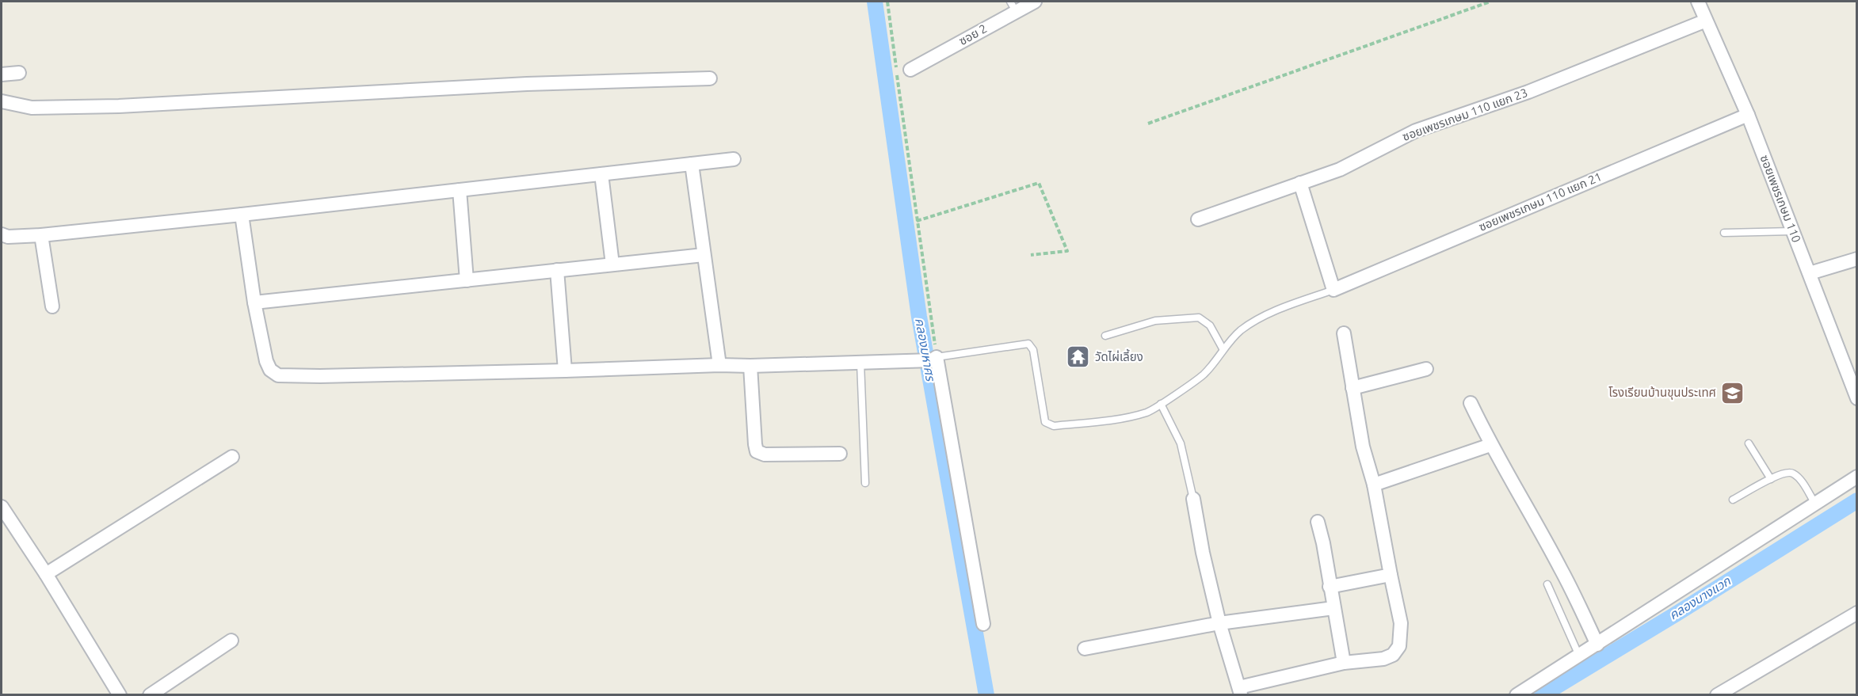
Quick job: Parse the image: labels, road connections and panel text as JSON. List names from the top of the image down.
{
  "streets": {
    "street": [
      "ซอย 2",
      "ซอยเพชรเกษม 110 แยก 23",
      "ซอยเพชรเกษม 110",
      "ซอยเพชรเกษม 110 แยก 21"
    ]
  },
  "crossings": [
    ["ซอยเพชรเกษม 110 แยก 23", "ซอยเพชรเกษม 110"],
    ["ซอยเพชรเกษม 110", "ซอยเพชรเกษม 110 แยก 21"]
  ],
  "water": ["คลองมหาศร", "คลองบางแวก"],
  "places": {
    "temple": ["วัดไผ่เลี้ยง"],
    "school or university": ["โรงเรียนบ้านขุนประเทศ"]
  }
}
